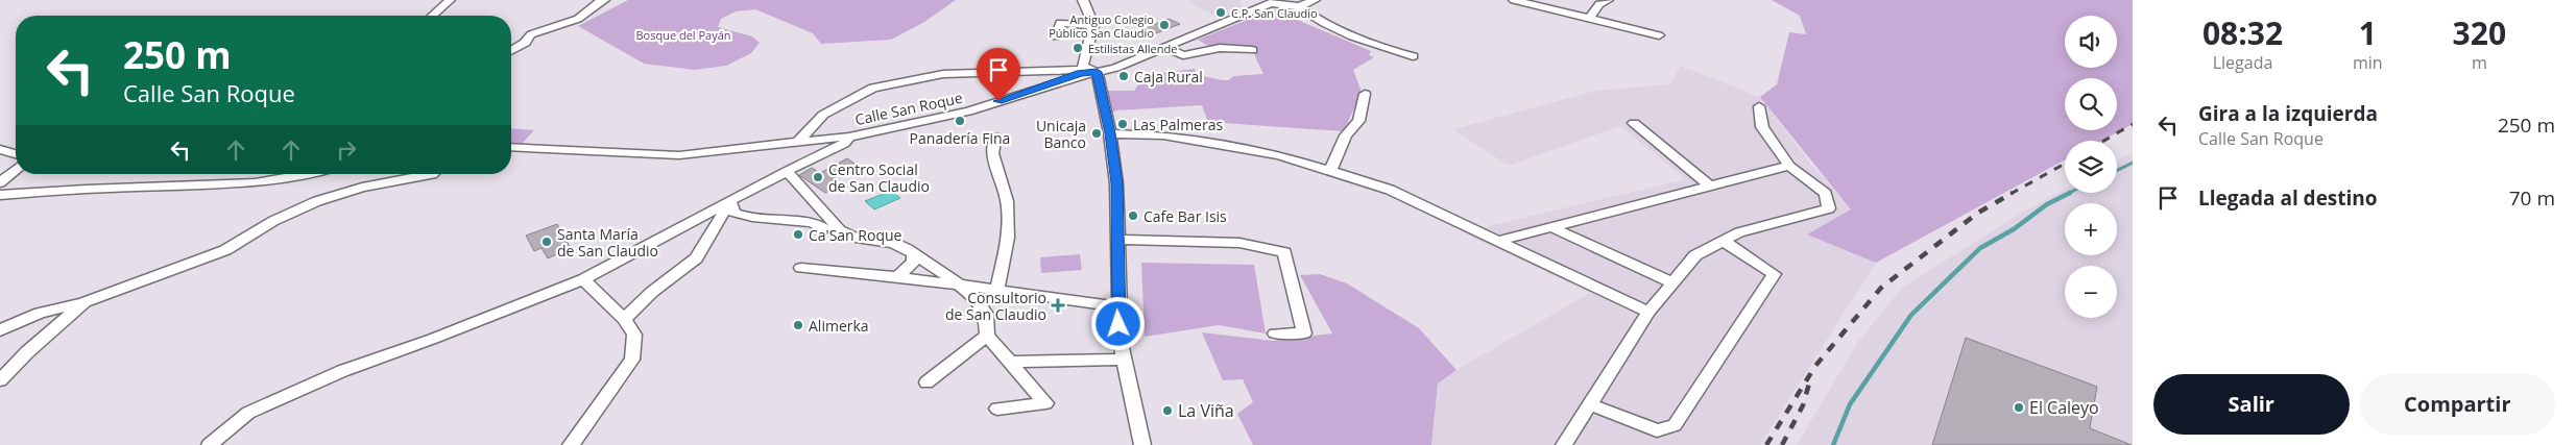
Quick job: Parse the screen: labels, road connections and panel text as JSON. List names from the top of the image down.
{
  "streets": {
    "street": ["Calle San Roque"]
  },
  "parks": ["Bosque del Payán"],
  "places": {
    "other": [
      "C.P. San Claudio",
      "Antiguo Colegio Público San Claudio",
      "Estilistas Allende",
      "Caja Rural",
      "Panadería Fina",
      "Las Palmeras",
      "Unicaja Banco",
      "Centro Social de San Claudio",
      "Cafe Bar Isis",
      "Ca'San Roque",
      "Santa María de San Claudio",
      "Alimerka",
      "El Caleyo",
      "La Viña"
    ],
    "health": ["Consultorio de San Claudio"]
  },
  "page": {
    "eta": [
      "08:32",
      "Llegada",
      "1",
      "min",
      "320",
      "m"
    ],
    "map_buttons": ["+", "−"],
    "turn": ["250 m", "Calle San Roque"],
    "list": [
      {
        "name": "Gira a la izquierda",
        "note": "Calle San Roque",
        "value": "250 m"
      },
      {
        "name": "Llegada al destino",
        "value": "70 m"
      }
    ],
    "buttons": ["Salir", "Compartir"]
  }
}
